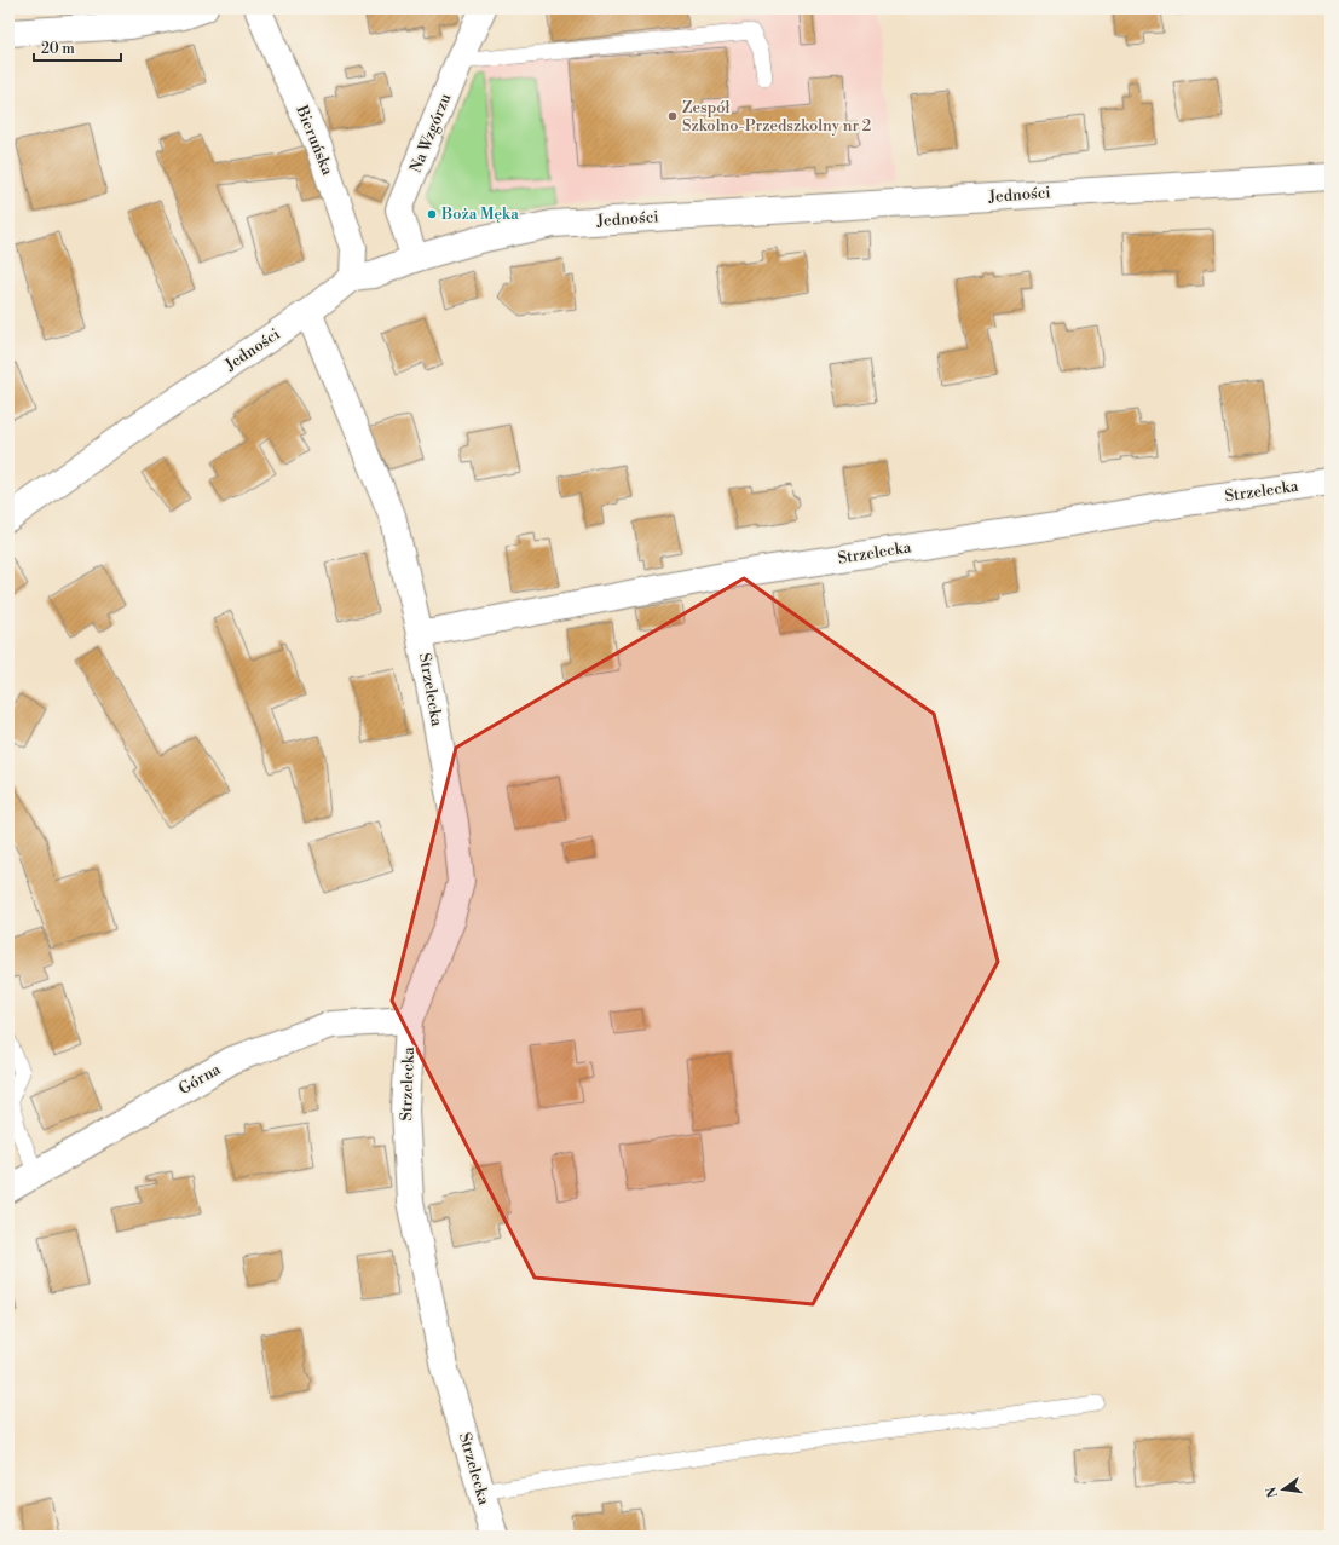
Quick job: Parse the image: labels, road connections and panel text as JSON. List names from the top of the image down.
{
  "streets": {
    "street": [
      "Na Wzgórzu",
      "Bieruńska",
      "Jedności",
      "Strzelecka",
      "Górna"
    ]
  },
  "crossings": [
    ["Na Wzgórzu", "Jedności"],
    ["Bieruńska", "Jedności"],
    ["Jedności", "Strzelecka"],
    ["Strzelecka", "Górna"]
  ],
  "places": ["Zespół Szkolno-Przedszkolny nr 2", "Boża Męka"],
  "scale_bar": "20 m",
  "north": "left"
}
